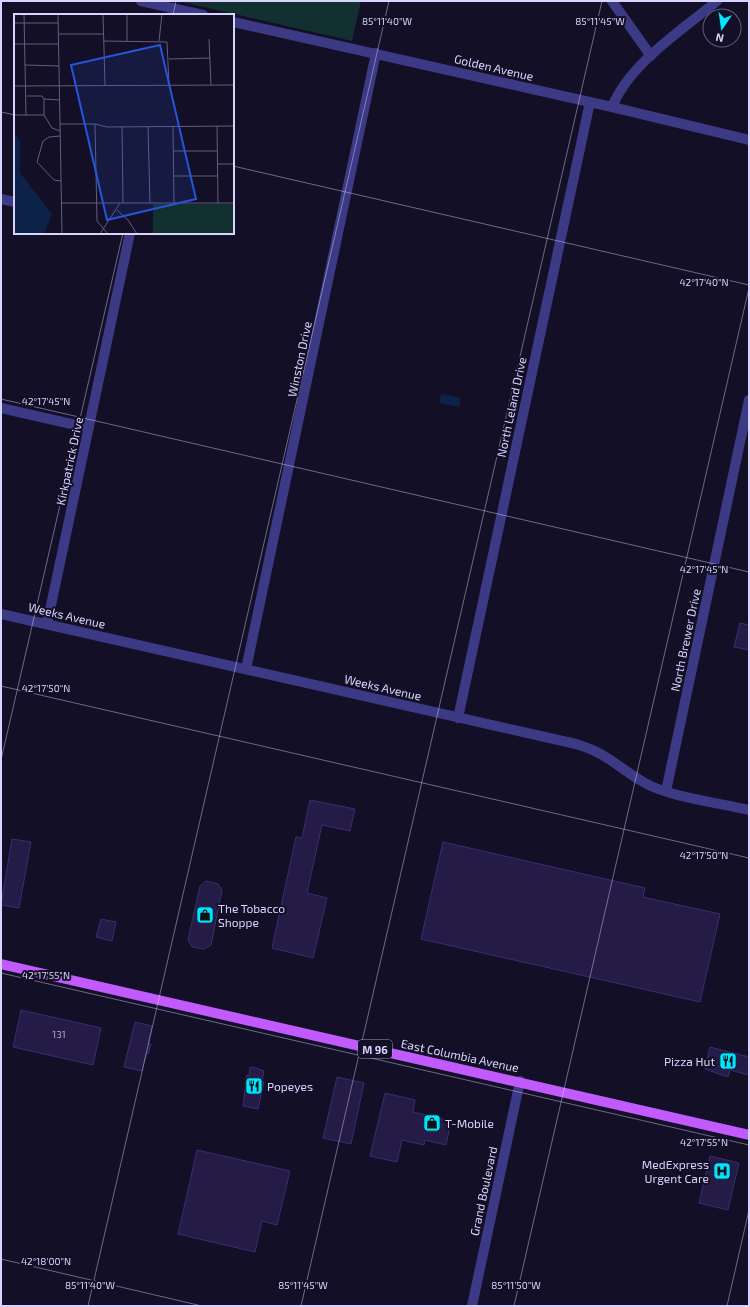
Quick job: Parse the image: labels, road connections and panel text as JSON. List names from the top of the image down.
{
  "streets": {
    "main road": ["M 96", "East Columbia Avenue"],
    "street": [
      "Golden Avenue",
      "Winston Drive",
      "North Leland Drive",
      "Kirkpatrick Drive",
      "Weeks Avenue",
      "North Brewer Drive",
      "Grand Boulevard"
    ]
  },
  "crossings": [
    ["Golden Avenue", "Winston Drive"],
    ["Golden Avenue", "North Leland Drive"],
    ["Winston Drive", "Weeks Avenue"],
    ["North Leland Drive", "Weeks Avenue"],
    ["Kirkpatrick Drive", "Weeks Avenue"],
    ["Weeks Avenue", "North Brewer Drive"],
    ["East Columbia Avenue", "Grand Boulevard"]
  ],
  "places": {
    "shop": ["The Tobacco Shoppe", "T-Mobile"],
    "restaurant": ["Pizza Hut", "Popeyes"],
    "hospital": ["MedExpress Urgent Care"]
  },
  "house_numbers": ["131"],
  "north": "bottom",
  "coordinates": [
    "85°11'40\"W",
    "85°11'45\"W",
    "42°17'40\"N",
    "42°17'45\"N",
    "42°17'50\"N",
    "42°17'55\"N",
    "42°18'00\"N",
    "85°11'50\"W"
  ]
}
